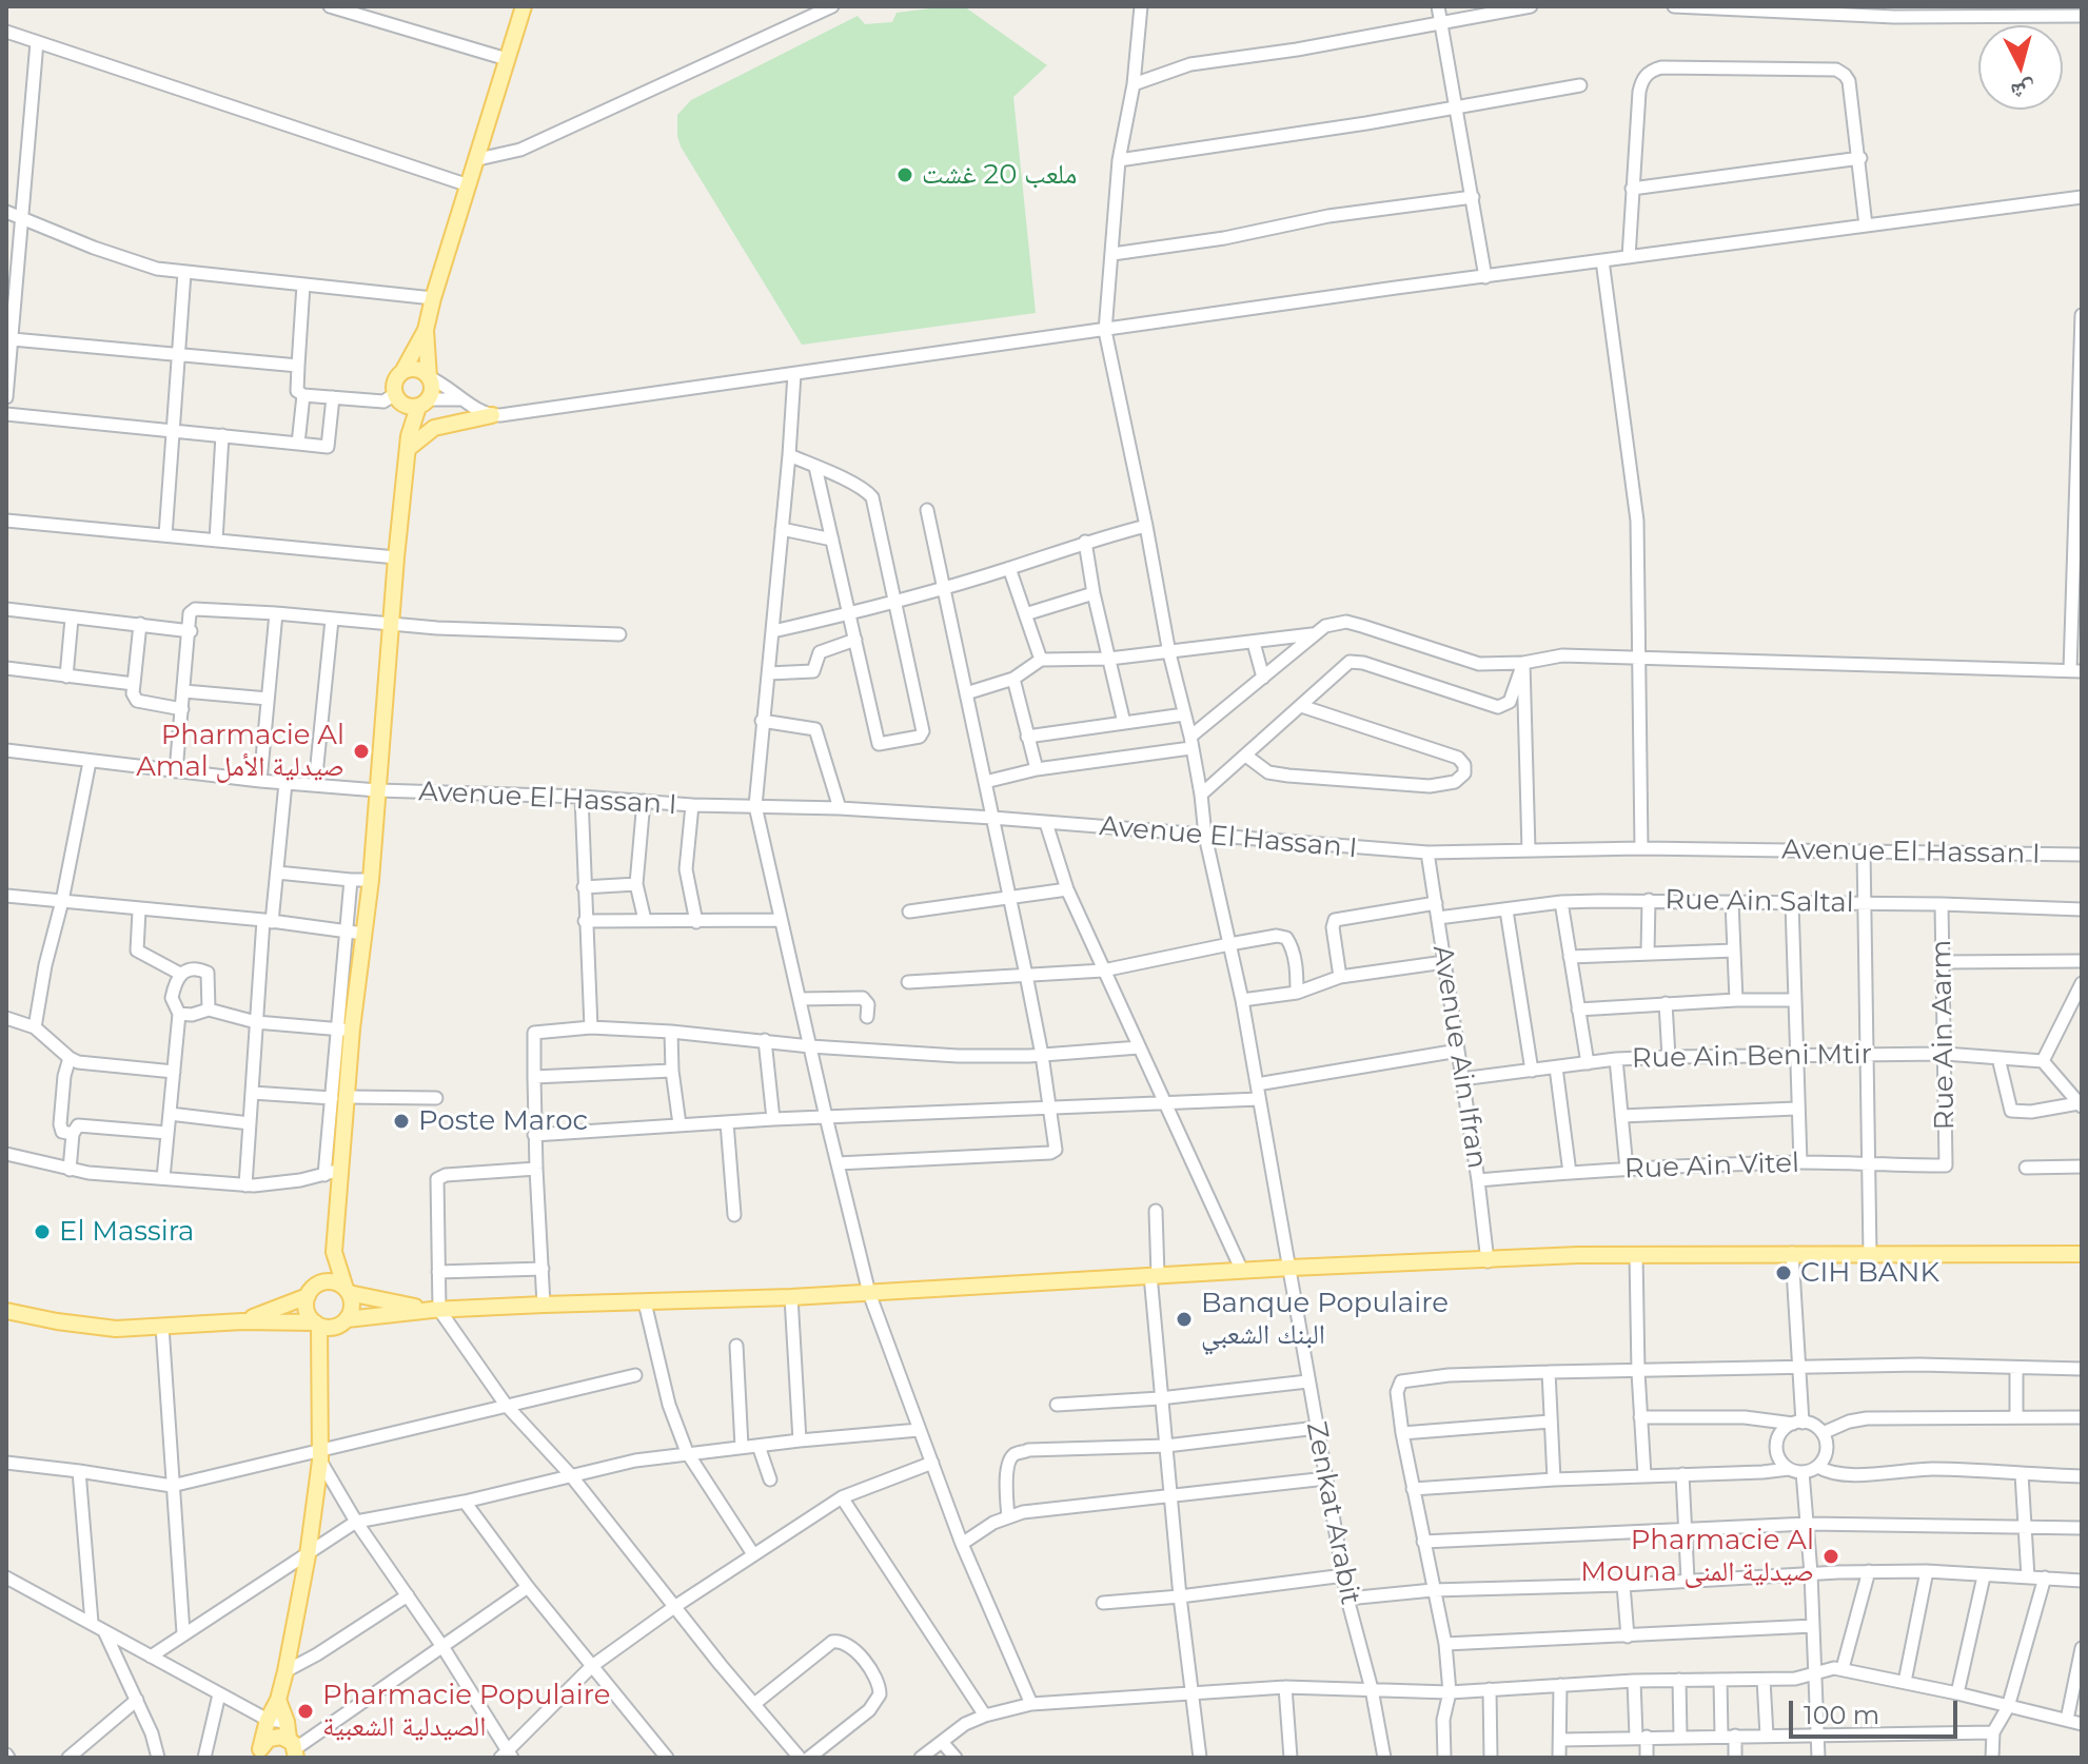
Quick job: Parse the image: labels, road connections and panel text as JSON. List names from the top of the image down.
{
  "streets": {
    "street": [
      "Avenue El Hassan I",
      "Rue Ain Saltal",
      "Rue Ain Aarm",
      "Avenue Ain Ifran",
      "Rue Ain Beni Mtir",
      "Rue Ain Vitel",
      "Zenkat Arabit"
    ]
  },
  "crossings": [
    ["Avenue El Hassan I", "Avenue Ain Ifran"],
    ["Avenue El Hassan I", "Zenkat Arabit"],
    ["Rue Ain Saltal", "Rue Ain Aarm"],
    ["Rue Ain Saltal", "Avenue Ain Ifran"],
    ["Rue Ain Aarm", "Rue Ain Beni Mtir"],
    ["Rue Ain Aarm", "Rue Ain Vitel"],
    ["Avenue Ain Ifran", "Rue Ain Beni Mtir"],
    ["Avenue Ain Ifran", "Rue Ain Vitel"]
  ],
  "places": [
    "ملعب 20 غشت",
    "Pharmacie Al Amal صيدلية الأمل",
    "Poste Maroc",
    "El Massira",
    "CIH BANK",
    "Banque Populaire البنك الشعبي",
    "Pharmacie Al Mouna صيدلية المنى",
    "Pharmacie Populaire الصيدلية الشعبية"
  ],
  "scale_bar": "100 m",
  "north": "bottom"
}
